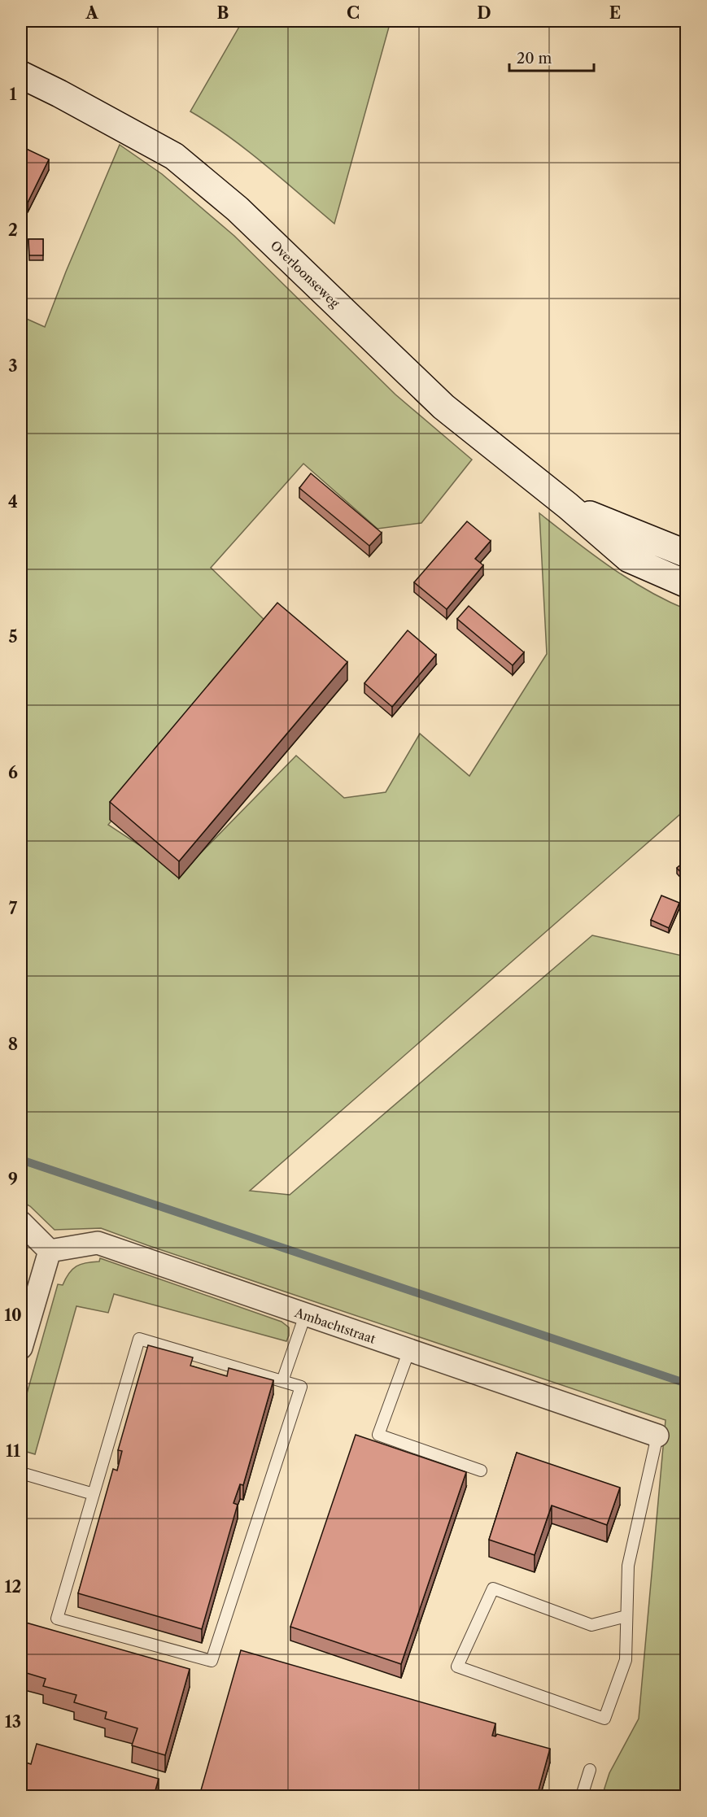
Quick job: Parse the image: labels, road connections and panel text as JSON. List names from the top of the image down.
{
  "streets": {
    "street": ["Overloonseweg", "Ambachtstraat"]
  },
  "scale_bar": "20 m",
  "grid": {
    "columns": [
      "A",
      "B",
      "C",
      "D",
      "E"
    ],
    "rows": [
      "1",
      "2",
      "3",
      "4",
      "5",
      "6",
      "7",
      "8",
      "9",
      "10",
      "11",
      "12",
      "13"
    ]
  }
}
